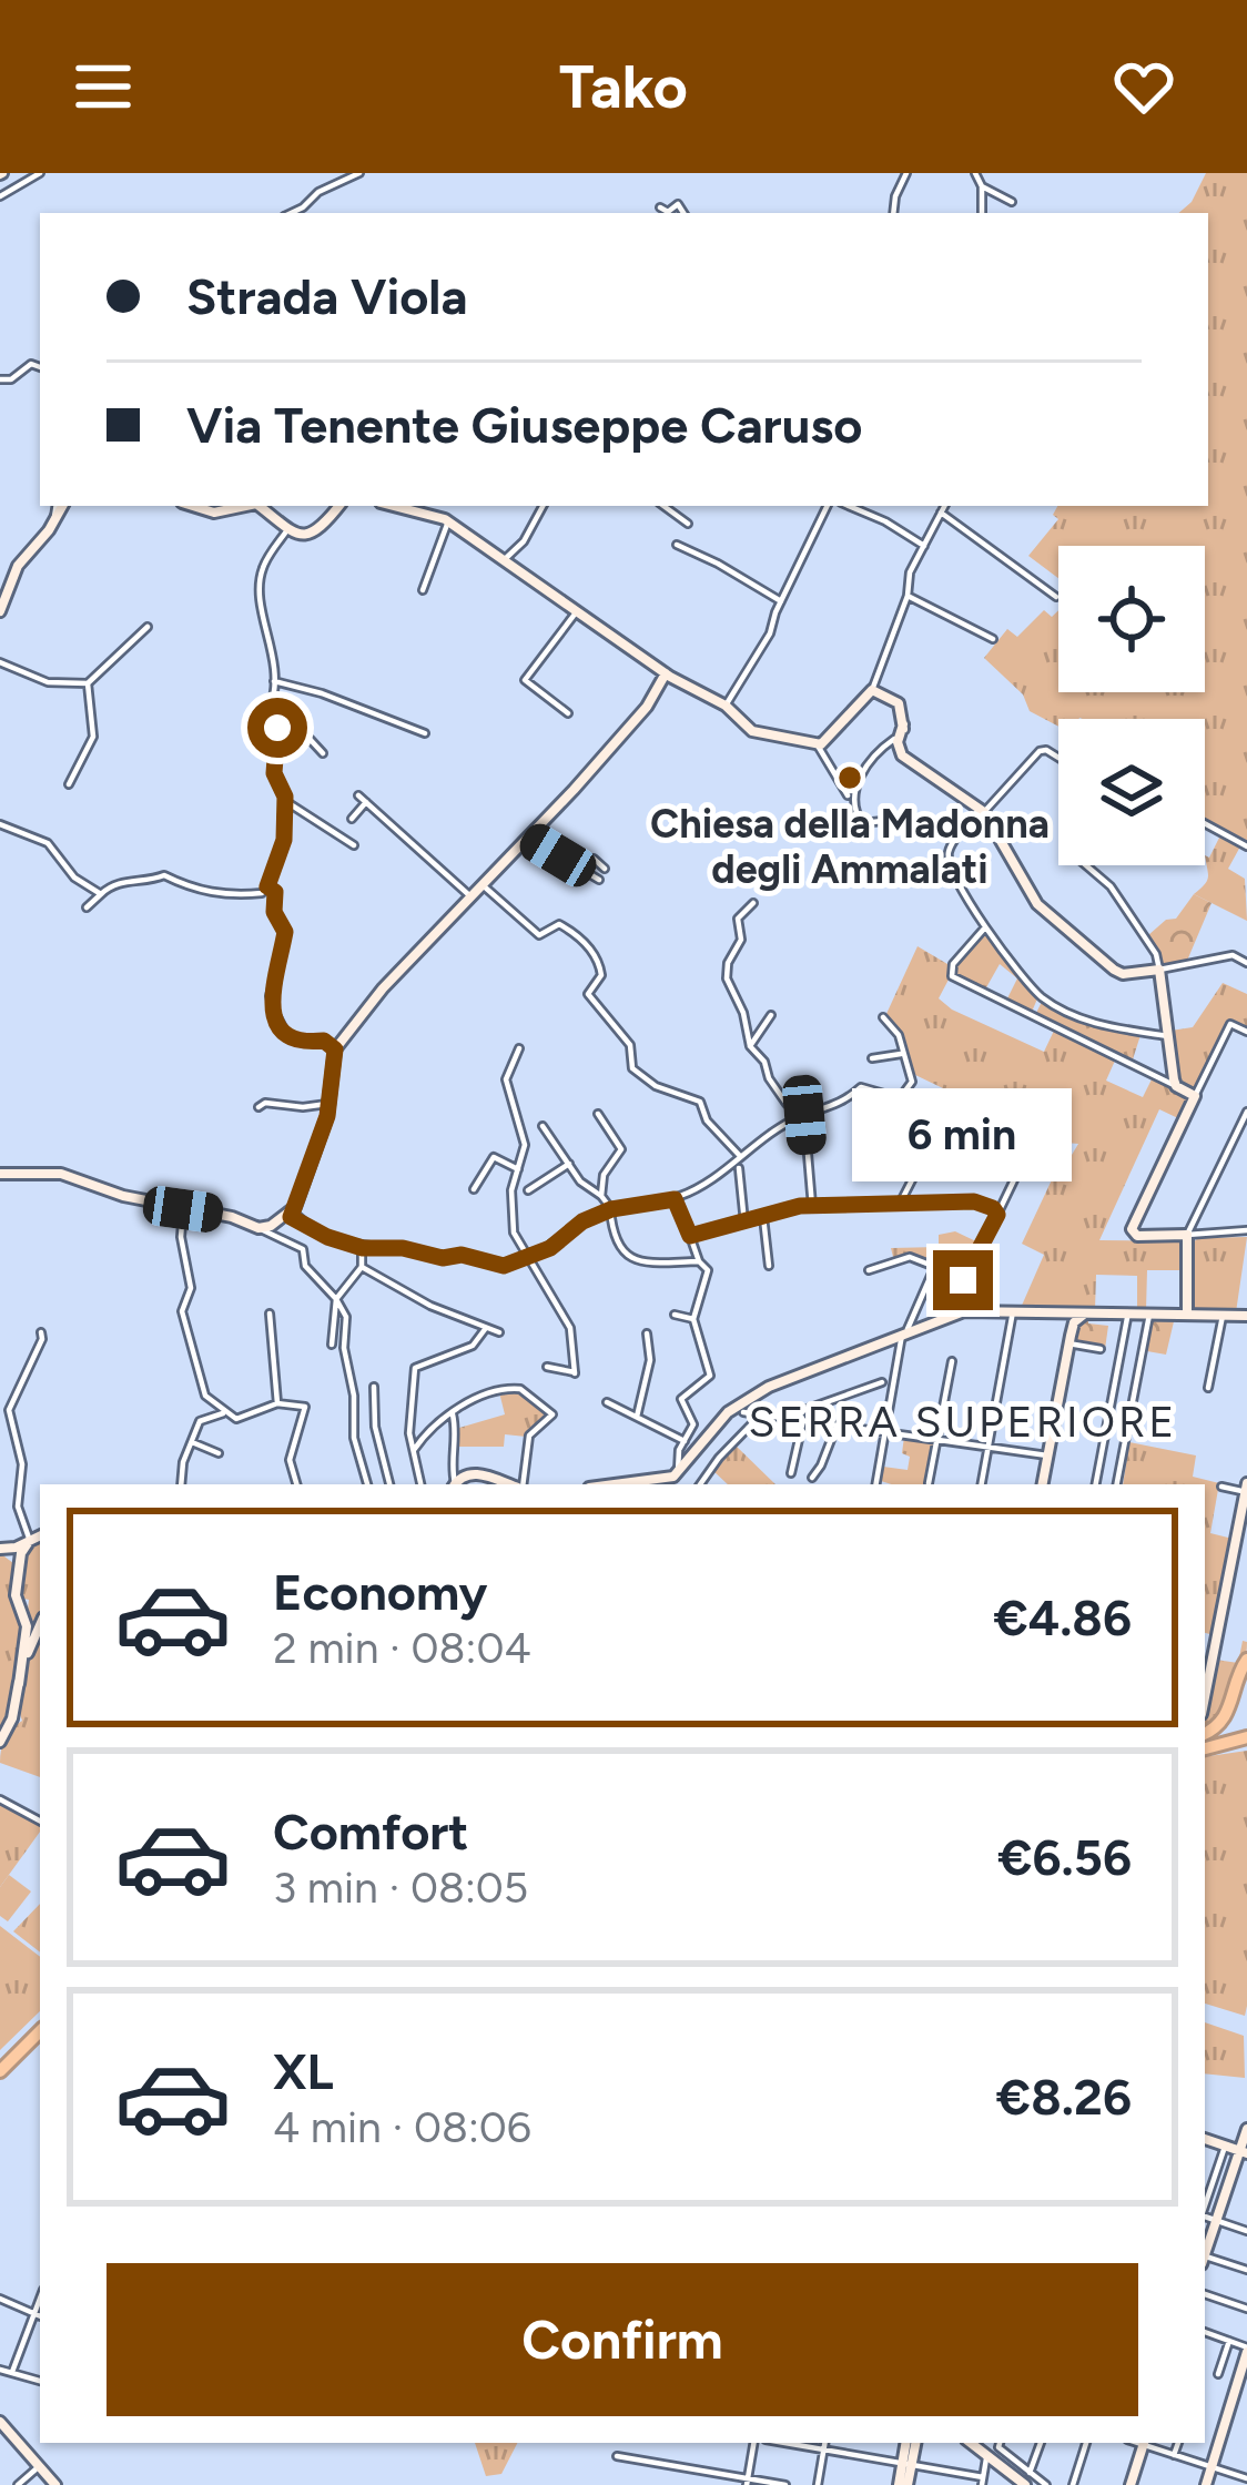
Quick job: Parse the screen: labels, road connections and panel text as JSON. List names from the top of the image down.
{
  "districts": ["SERRA SUPERIORE"],
  "places": ["Chiesa della Madonna degli Ammalati"],
  "page": {
    "header": "Tako",
    "banner": ["Strada Viola", "Via Tenente Giuseppe Caruso"],
    "bubble": "6 min",
    "list": [
      {
        "name": "Economy",
        "note": "2 min · 08:04",
        "value": "€4.86"
      },
      {
        "name": "Comfort",
        "note": "3 min · 08:05",
        "value": "€6.56"
      },
      {
        "name": "XL",
        "note": "4 min · 08:06",
        "value": "€8.26"
      }
    ],
    "buttons": "Confirm"
  }
}
